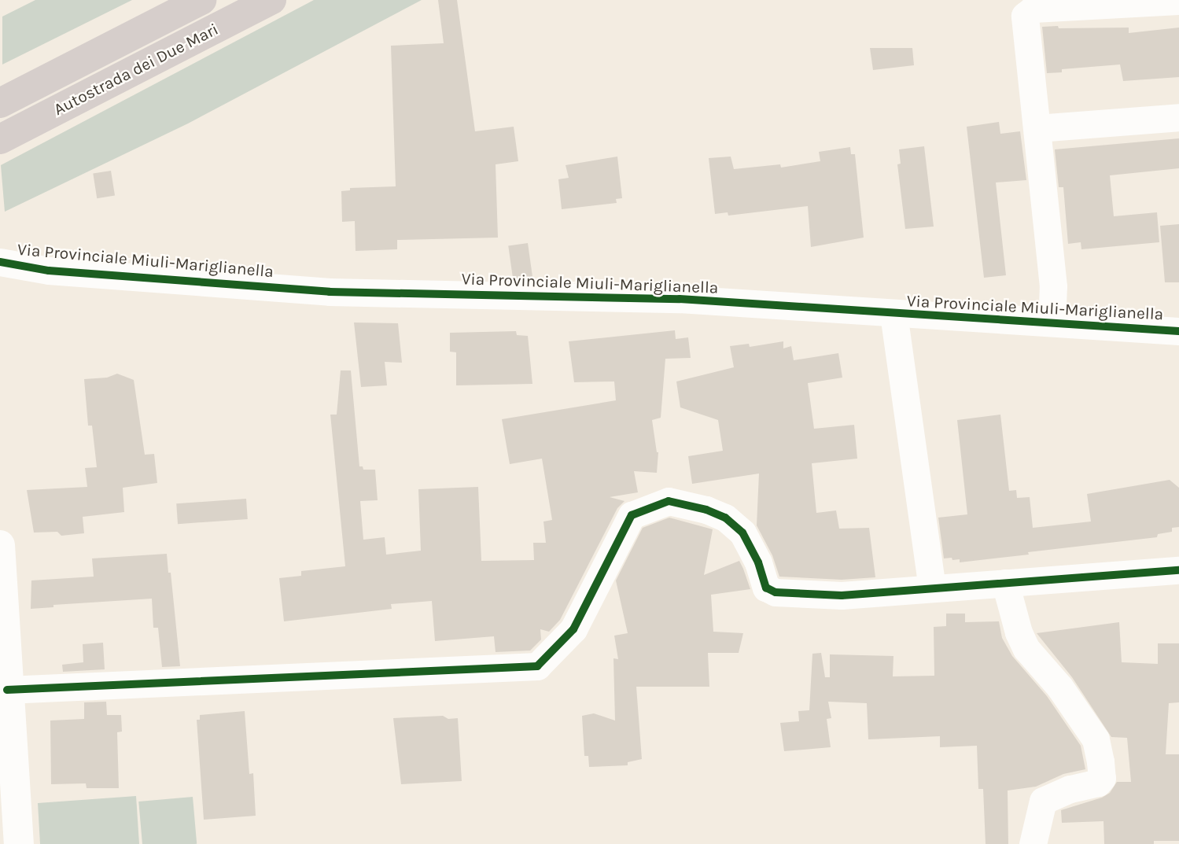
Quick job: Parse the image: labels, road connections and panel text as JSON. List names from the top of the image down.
{
  "streets": {
    "highway": ["Autostrada dei Due Mari"],
    "street": ["Via Provinciale Miuli-Mariglianella"]
  }
}
